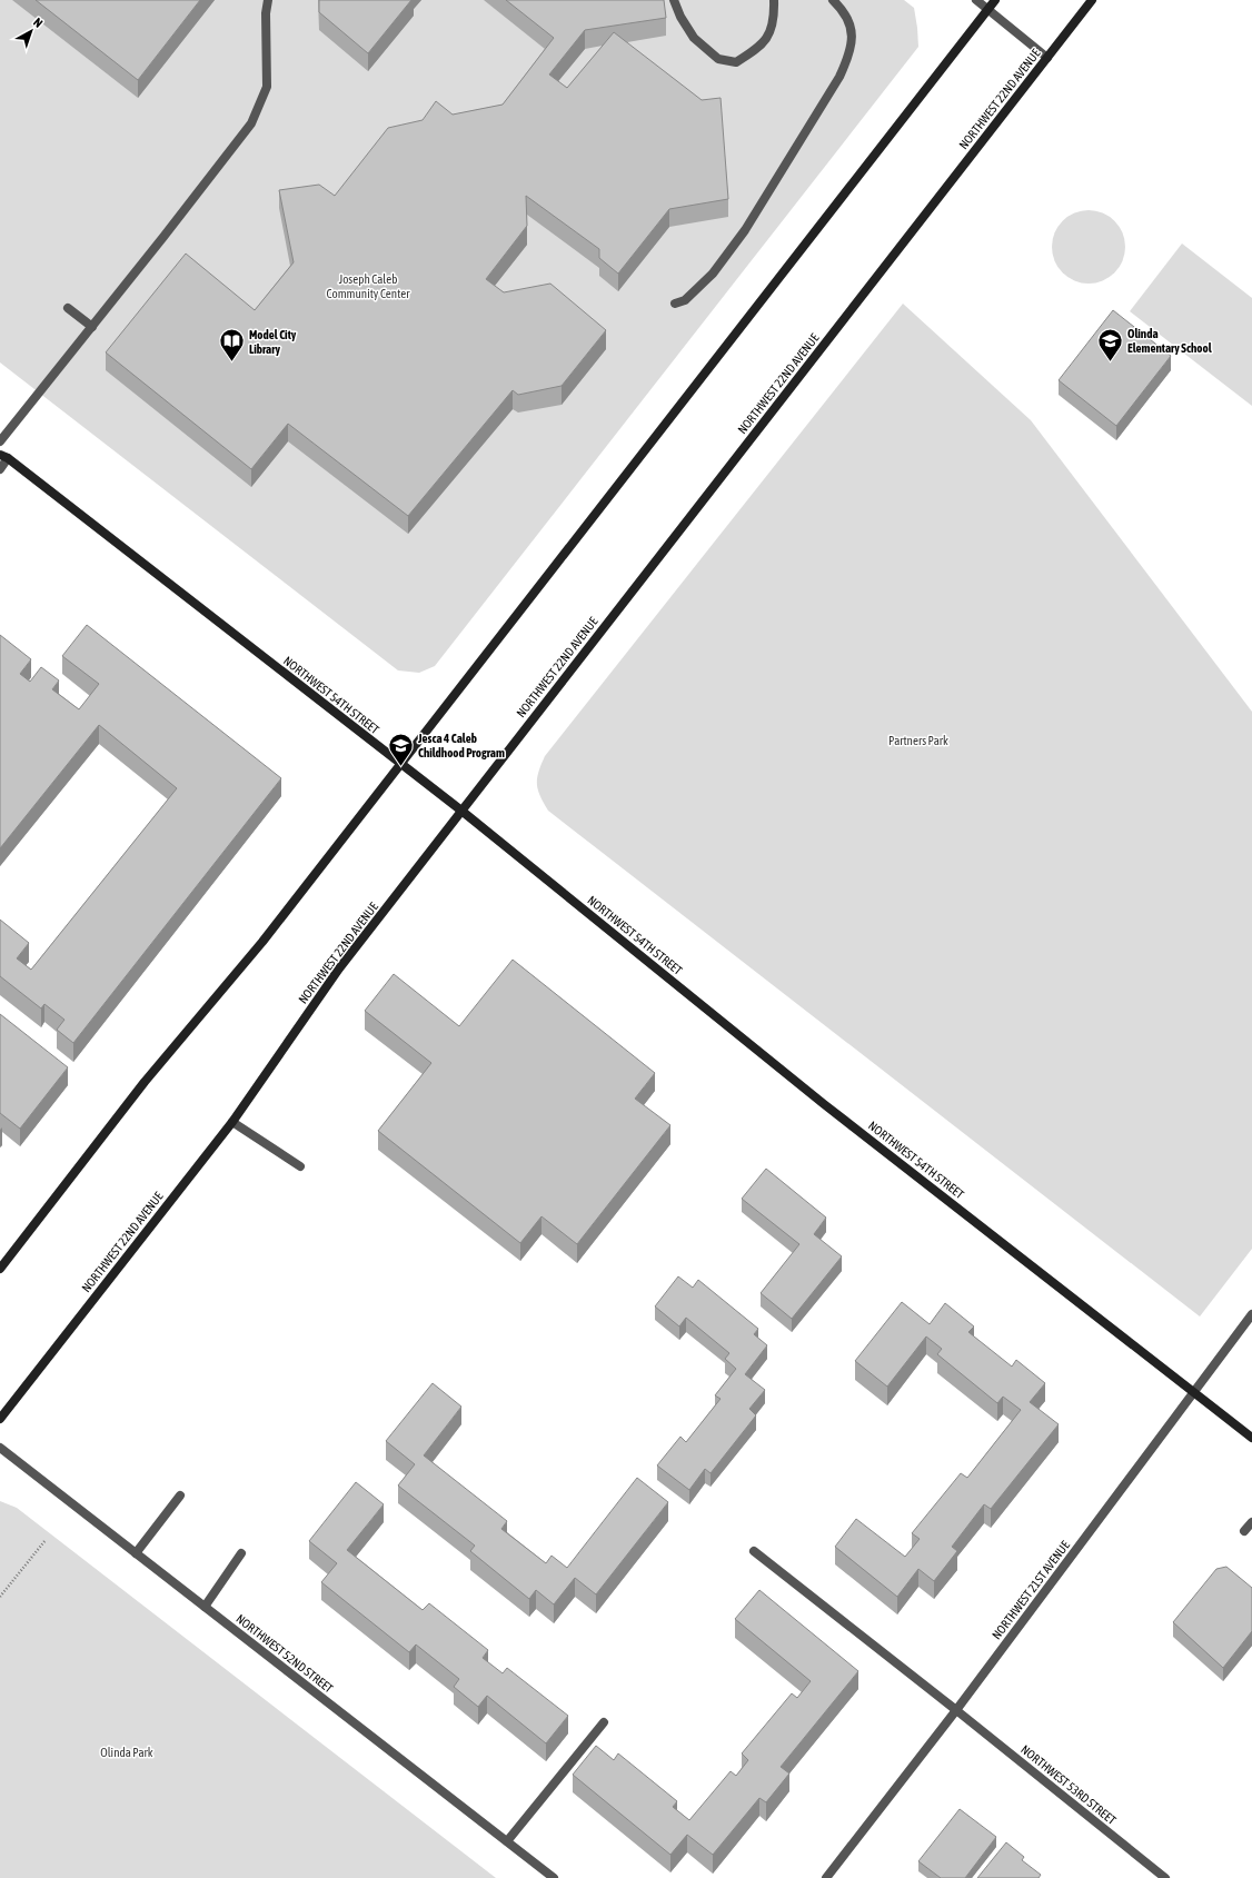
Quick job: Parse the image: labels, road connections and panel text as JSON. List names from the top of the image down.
{
  "streets": {
    "main road": ["NORTHWEST 22ND AVENUE", "NORTHWEST 54TH STREET"],
    "street": ["NORTHWEST 21ST AVENUE", "NORTHWEST 52ND STREET", "NORTHWEST 53RD STREET"]
  },
  "crossings": [
    ["NORTHWEST 22ND AVENUE", "NORTHWEST 54TH STREET"],
    ["NORTHWEST 54TH STREET", "NORTHWEST 21ST AVENUE"],
    ["NORTHWEST 21ST AVENUE", "NORTHWEST 53RD STREET"]
  ],
  "parks": ["Joseph Caleb Community Center", "Partners Park", "Olinda Park"],
  "places": {
    "school or university": ["Olinda Elementary School", "Jesca 4 Caleb Childhood Program"],
    "library": ["Model City Library"]
  },
  "north": "top right"
}
